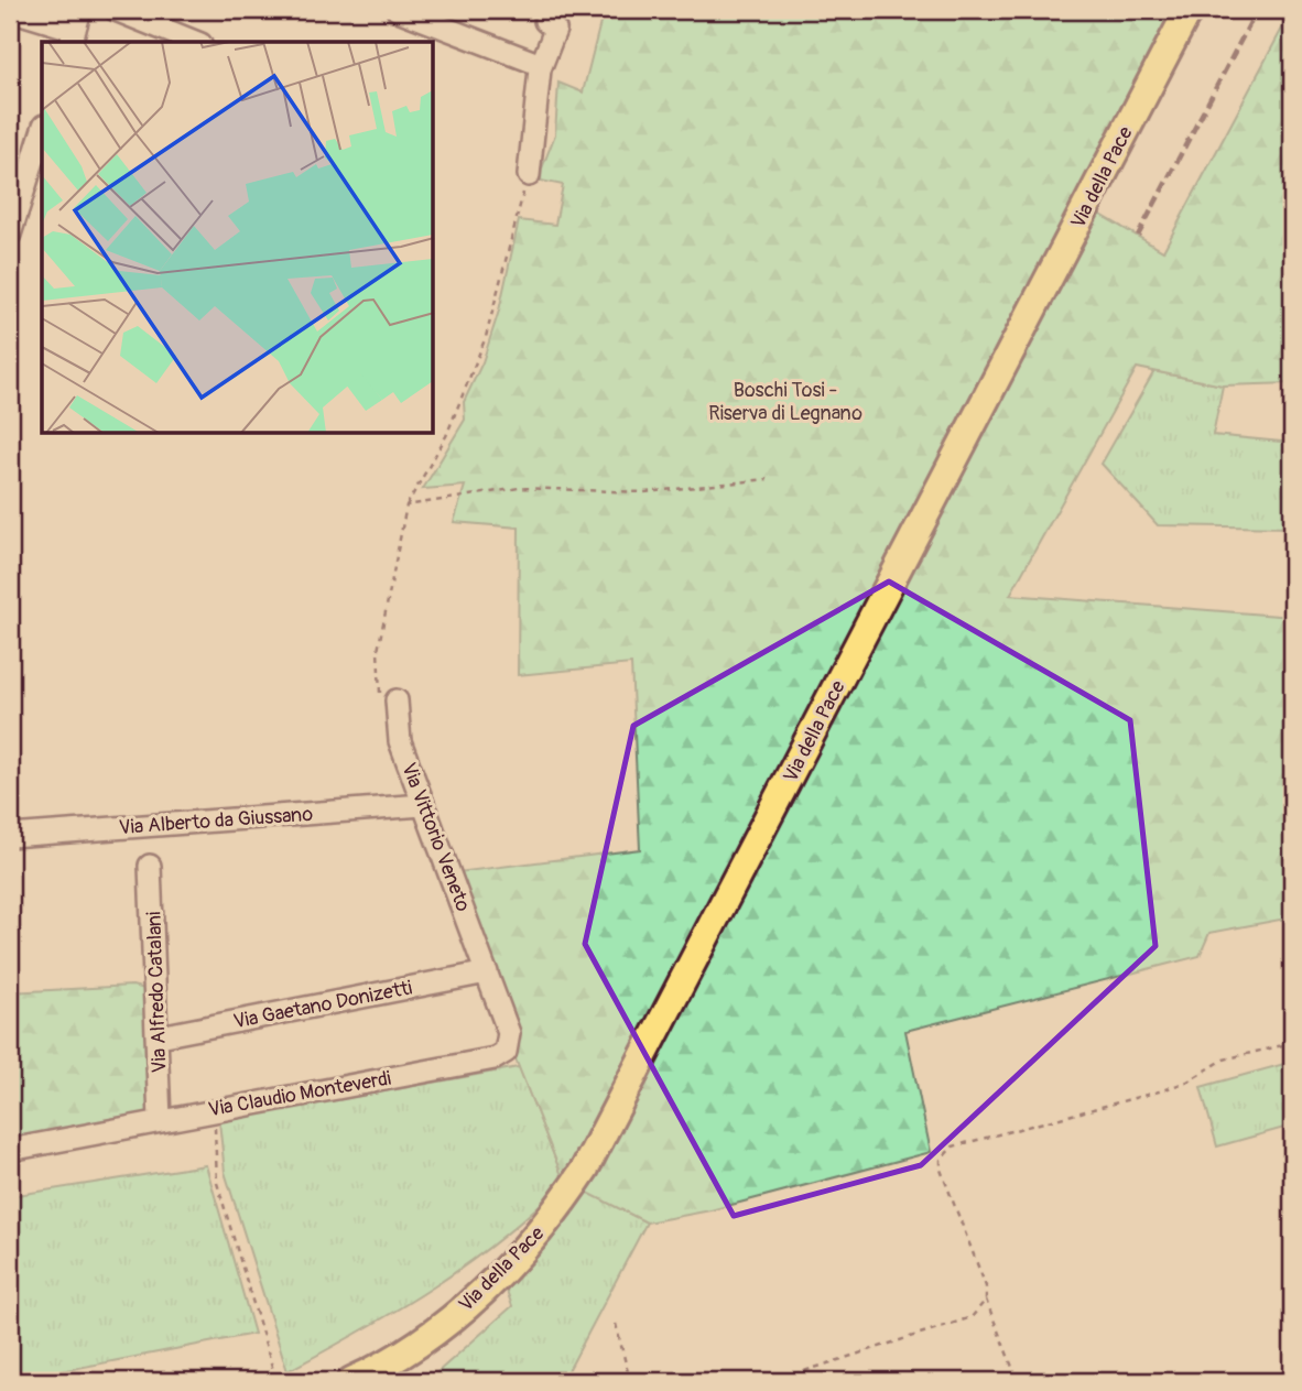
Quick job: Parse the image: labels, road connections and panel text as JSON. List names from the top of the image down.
{
  "streets": {
    "main road": ["Via della Pace"],
    "street": [
      "Via Alberto da Giussano",
      "Via Vittorio Veneto",
      "Via Alfredo Catalani",
      "Via Gaetano Donizetti",
      "Via Claudio Monteverdi"
    ]
  },
  "crossings": [
    ["Via Alberto da Giussano", "Via Vittorio Veneto"],
    ["Via Vittorio Veneto", "Via Gaetano Donizetti"],
    ["Via Vittorio Veneto", "Via Claudio Monteverdi"],
    ["Via Alfredo Catalani", "Via Gaetano Donizetti"],
    ["Via Alfredo Catalani", "Via Claudio Monteverdi"],
    ["Via Gaetano Donizetti", "Via Claudio Monteverdi"]
  ],
  "parks": ["Boschi Tosi - Riserva di Legnano"]
}
